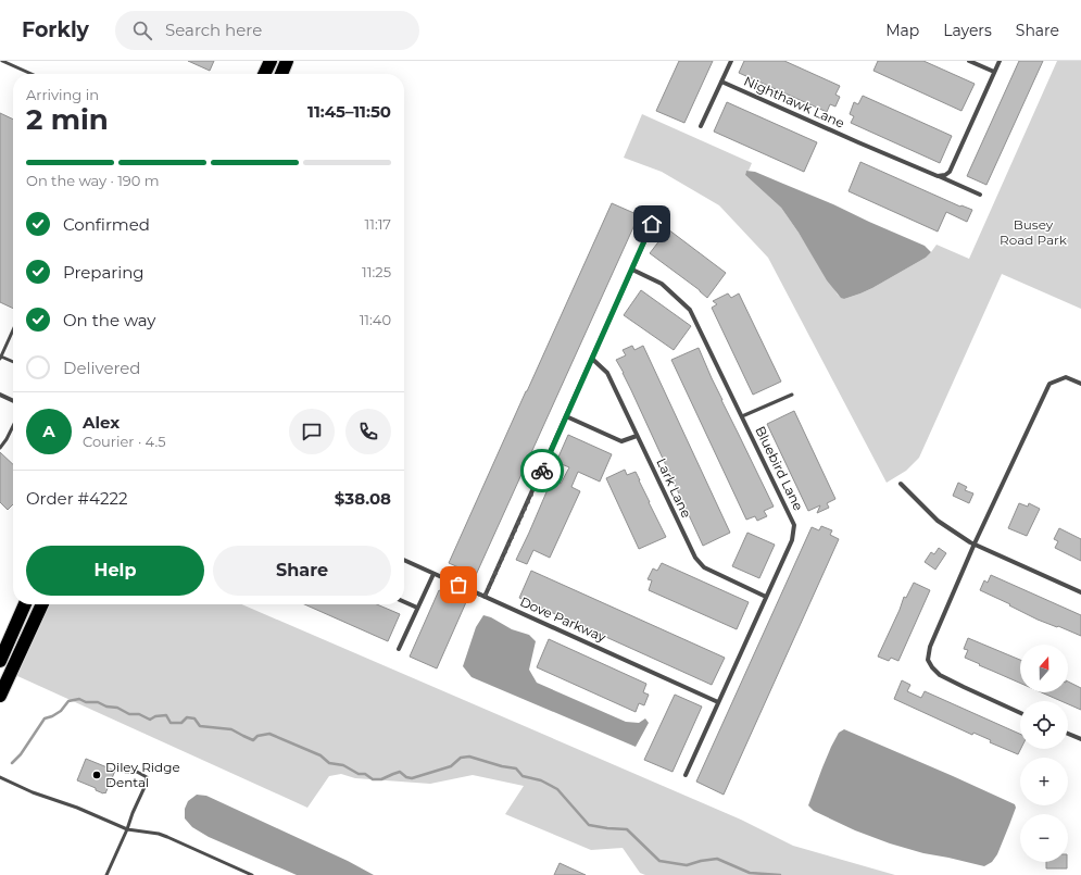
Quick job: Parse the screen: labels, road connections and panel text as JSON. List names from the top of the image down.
{
  "streets": {
    "street": [
      "Nighthawk Lane",
      "Bluebird Lane",
      "Lark Lane",
      "Dove Parkway"
    ]
  },
  "crossings": [
    ["Bluebird Lane", "Lark Lane"],
    ["Bluebird Lane", "Dove Parkway"]
  ],
  "parks": ["Busey Road Park"],
  "places": ["Diley Ridge Dental"],
  "north": "top",
  "page": {
    "header": "Forkly",
    "search": "Search here",
    "nav": ["Map", "Layers", "Share"],
    "heading": ["2 min", "Arriving in", "11:45–11:50"],
    "panel": [
      "Alex",
      "Courier · 4.5",
      "Order #4222",
      "$38.08"
    ],
    "bar": "On the way · 190 m",
    "list": [
      ["Confirmed", "11:17"],
      ["Preparing", "11:25"],
      ["On the way", "11:40"],
      "Delivered"
    ],
    "round": "A",
    "buttons": ["Help", "Share"],
    "map_buttons": ["+", "−"]
  }
}
